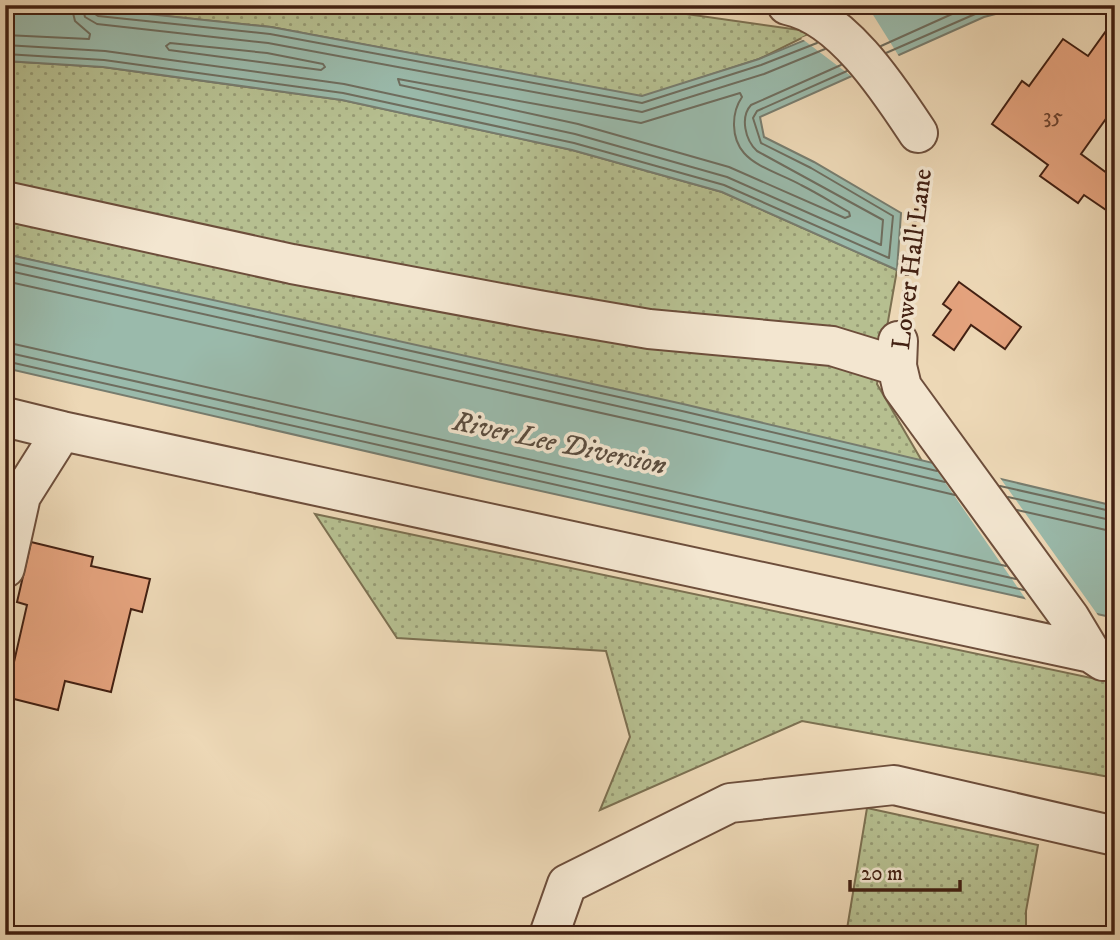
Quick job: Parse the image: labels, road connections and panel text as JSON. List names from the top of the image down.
{
  "streets": {
    "street": ["Lower Hall Lane"]
  },
  "water": ["River Lee Diversion"],
  "house_numbers": ["35"],
  "scale_bar": "20 m"
}
